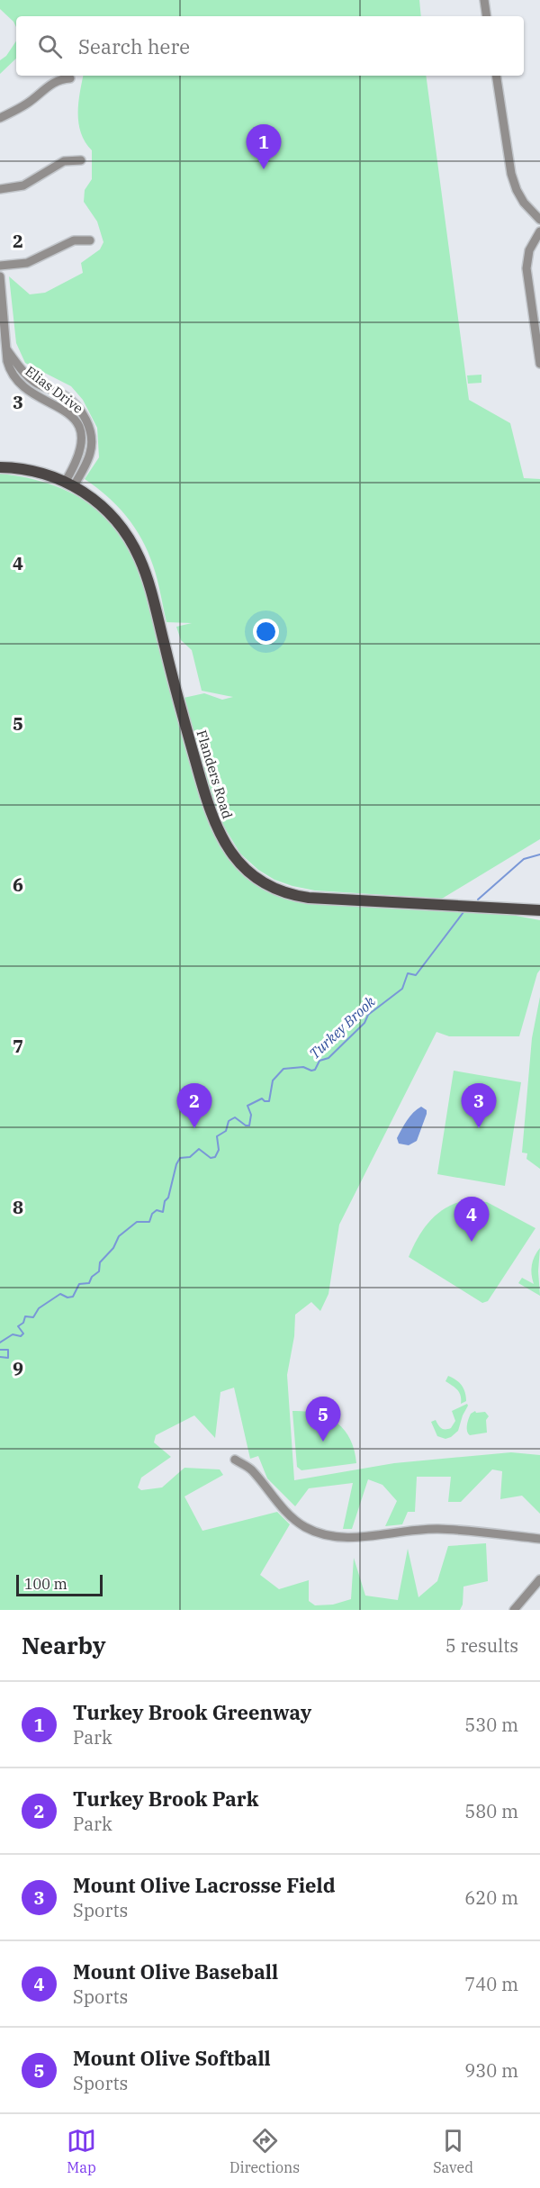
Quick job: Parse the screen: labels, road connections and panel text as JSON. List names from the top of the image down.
{
  "streets": {
    "main road": ["Flanders Road"],
    "street": ["Elias Drive"]
  },
  "crossings": [
    ["Elias Drive", "Flanders Road"]
  ],
  "water": ["Turkey Brook"],
  "scale_bar": "100 m",
  "page": {
    "search": "Search here",
    "pins": [
      "1",
      "2",
      "3",
      "4",
      "5"
    ],
    "scale": "100 m",
    "heading": ["Nearby", "5 results"],
    "list": [
      {
        "mark": "1",
        "name": "Turkey Brook Greenway",
        "note": "Park",
        "value": "530 m"
      },
      {
        "mark": "2",
        "name": "Turkey Brook Park",
        "note": "Park",
        "value": "580 m"
      },
      {
        "mark": "3",
        "name": "Mount Olive Lacrosse Field",
        "note": "Sports",
        "value": "620 m"
      },
      {
        "mark": "4",
        "name": "Mount Olive Baseball",
        "note": "Sports",
        "value": "740 m"
      },
      {
        "mark": "5",
        "name": "Mount Olive Softball",
        "note": "Sports",
        "value": "930 m"
      }
    ],
    "nav": ["Map", "Directions", "Saved"]
  },
  "grid": {
    "rows": [
      "2",
      "3",
      "4",
      "5",
      "6",
      "7",
      "8",
      "9"
    ]
  }
}
